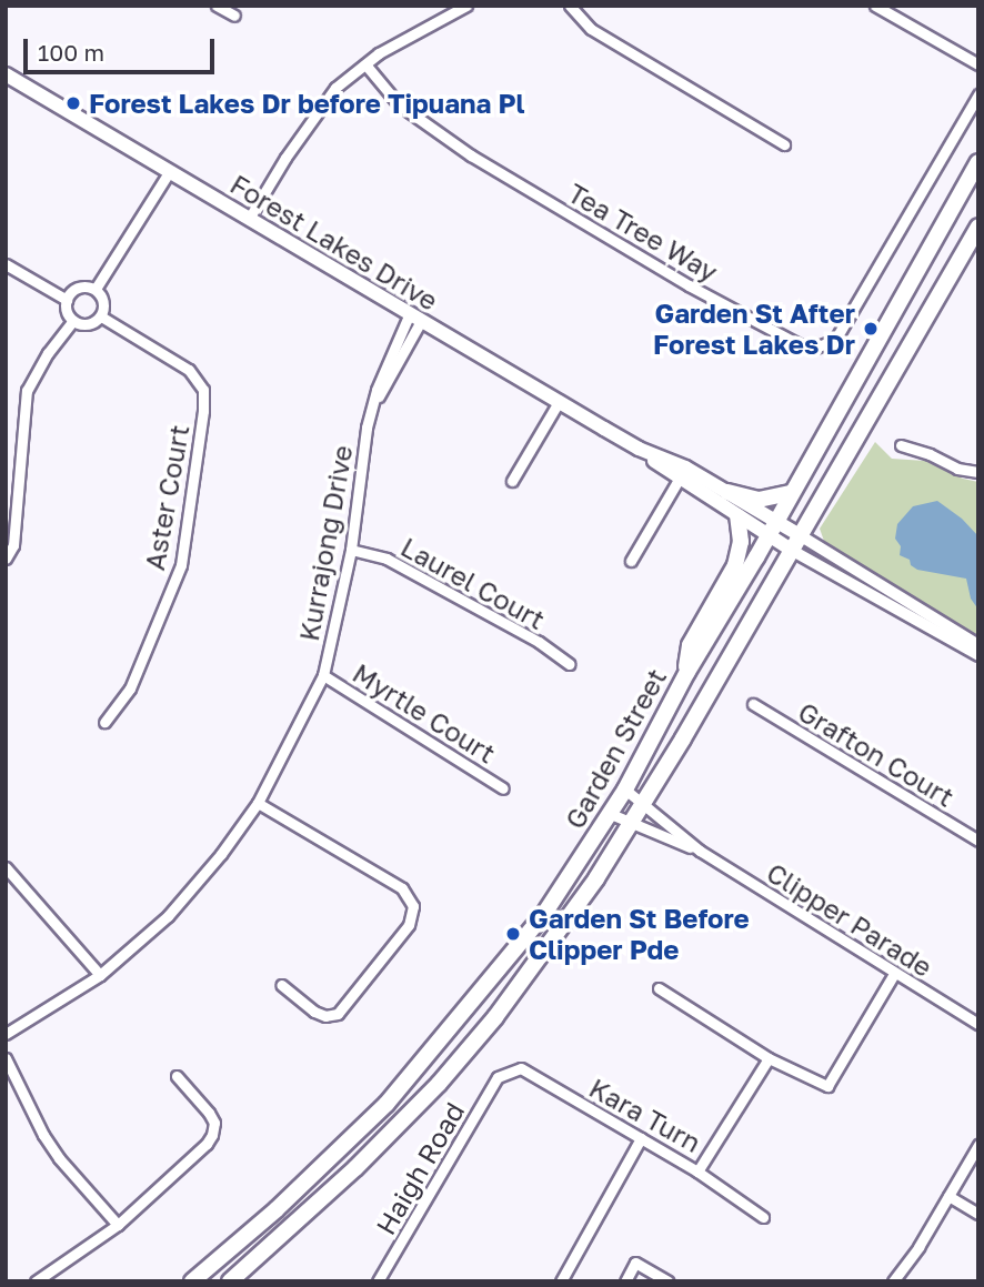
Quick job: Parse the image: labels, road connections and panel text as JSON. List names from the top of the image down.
{
  "streets": {
    "main road": ["Forest Lakes Drive", "Garden Street"],
    "street": [
      "Tea Tree Way",
      "Aster Court",
      "Kurrajong Drive",
      "Laurel Court",
      "Myrtle Court",
      "Grafton Court",
      "Clipper Parade",
      "Kara Turn",
      "Haigh Road"
    ]
  },
  "crossings": [
    ["Forest Lakes Drive", "Kurrajong Drive"],
    ["Forest Lakes Drive", "Garden Street"],
    ["Kurrajong Drive", "Laurel Court"],
    ["Kurrajong Drive", "Myrtle Court"],
    ["Garden Street", "Clipper Parade"],
    ["Kara Turn", "Haigh Road"]
  ],
  "places": ["Forest Lakes Dr before Tipuana Pl", "Garden St After Forest Lakes Dr", "Garden St Before Clipper Pde"],
  "scale_bar": "100 m"
}
